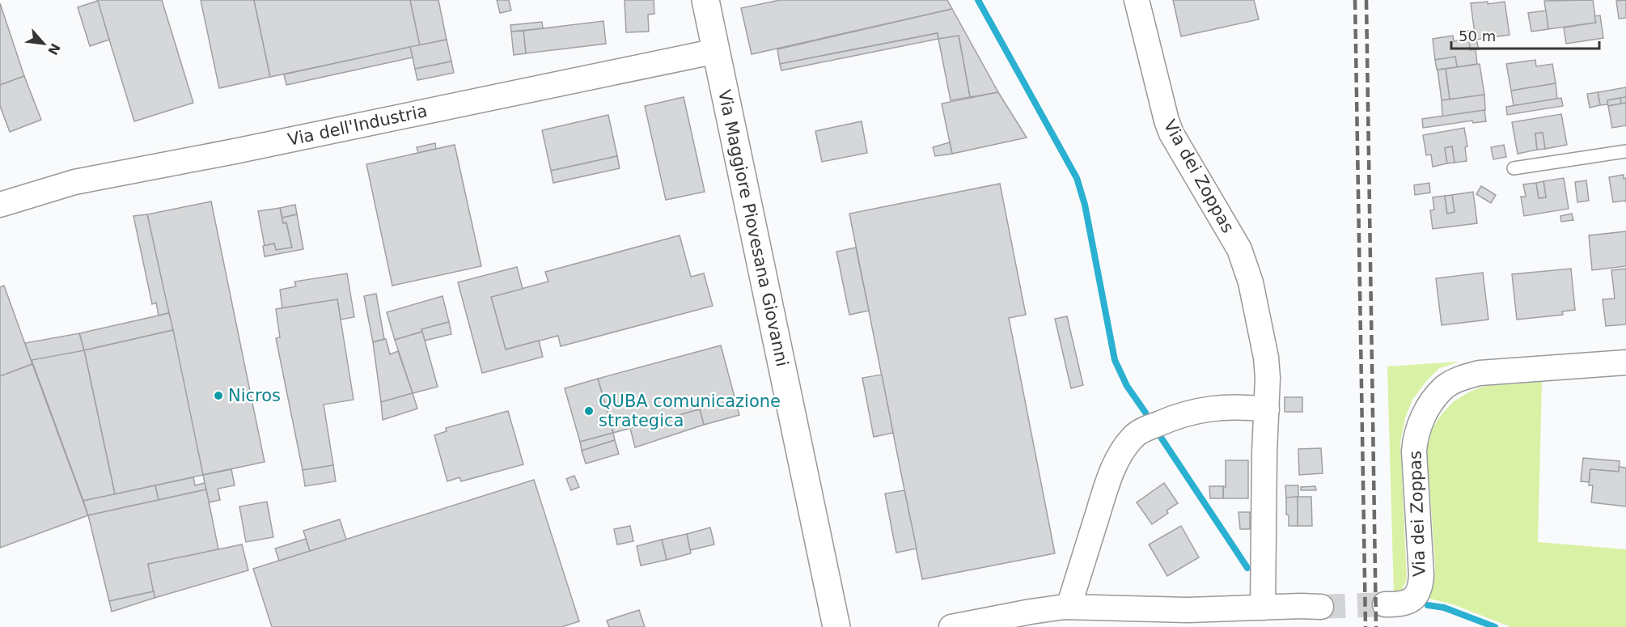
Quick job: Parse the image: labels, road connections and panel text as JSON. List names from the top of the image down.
{
  "streets": {
    "street": ["Via dell'Industria", "Via dei Zoppas", "Via Maggiore Piovesana Giovanni"]
  },
  "crossings": [
    ["Via dell'Industria", "Via Maggiore Piovesana Giovanni"]
  ],
  "places": ["Nicros", "QUBA comunicazione strategica"],
  "scale_bar": "50 m",
  "north": "bottom right"
}
